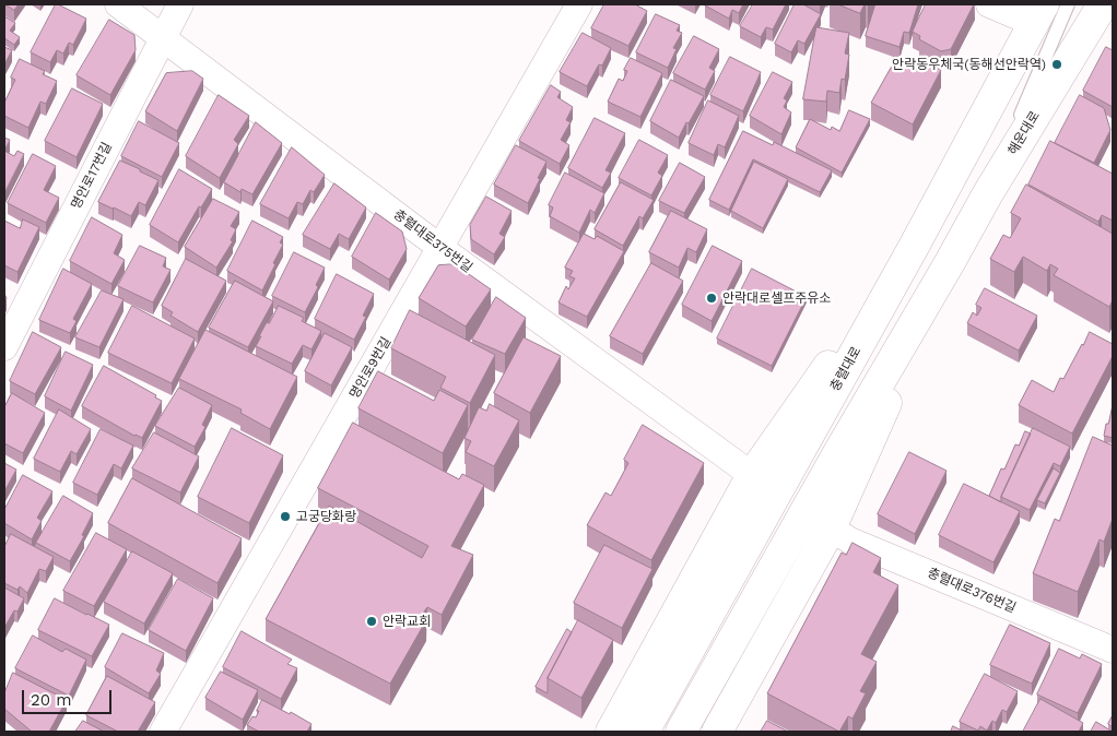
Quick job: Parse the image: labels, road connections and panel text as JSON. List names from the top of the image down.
{
  "streets": {
    "main road": ["해운대로", "충렬대로"],
    "street": [
      "명안로17번길",
      "충렬대로375번길",
      "명안로9번길",
      "충렬대로376번길"
    ]
  },
  "crossings": [
    ["명안로17번길", "충렬대로375번길"],
    ["충렬대로375번길", "명안로9번길"]
  ],
  "places": [
    "안락동우체국(동해선안락역)",
    "안락대로셀프주유소",
    "고궁당화랑",
    "안락교회"
  ],
  "scale_bar": "20 m"
}
